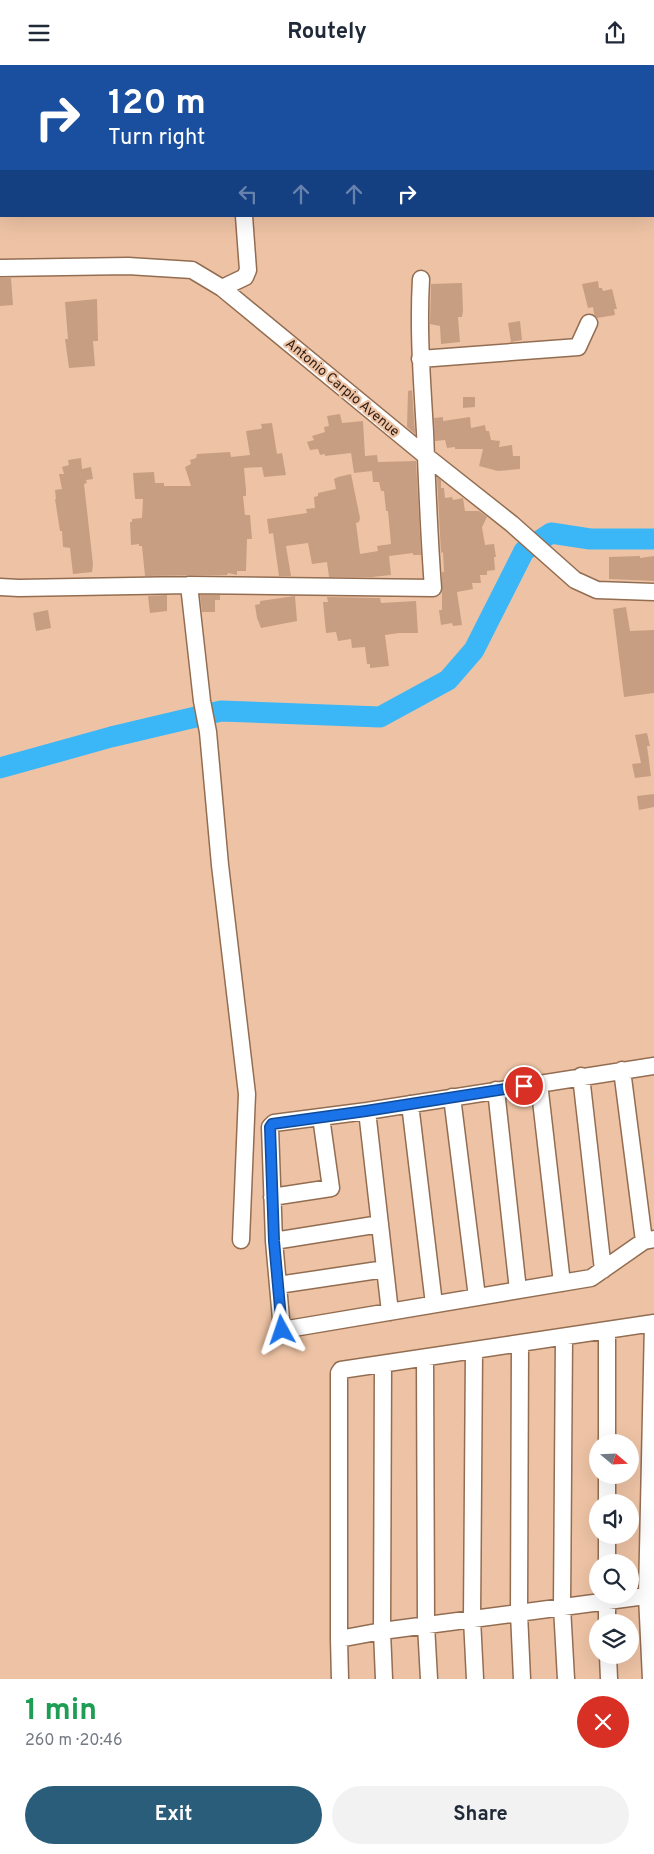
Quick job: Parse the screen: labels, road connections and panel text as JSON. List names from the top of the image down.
{
  "streets": {
    "street": ["Antonio Carpio Avenue"]
  },
  "north": "right",
  "page": {
    "header": "Routely",
    "turn": ["120 m", "Turn right"],
    "heading": ["1 min", "260 m · 20:46"],
    "buttons": ["Exit", "Share"]
  }
}
